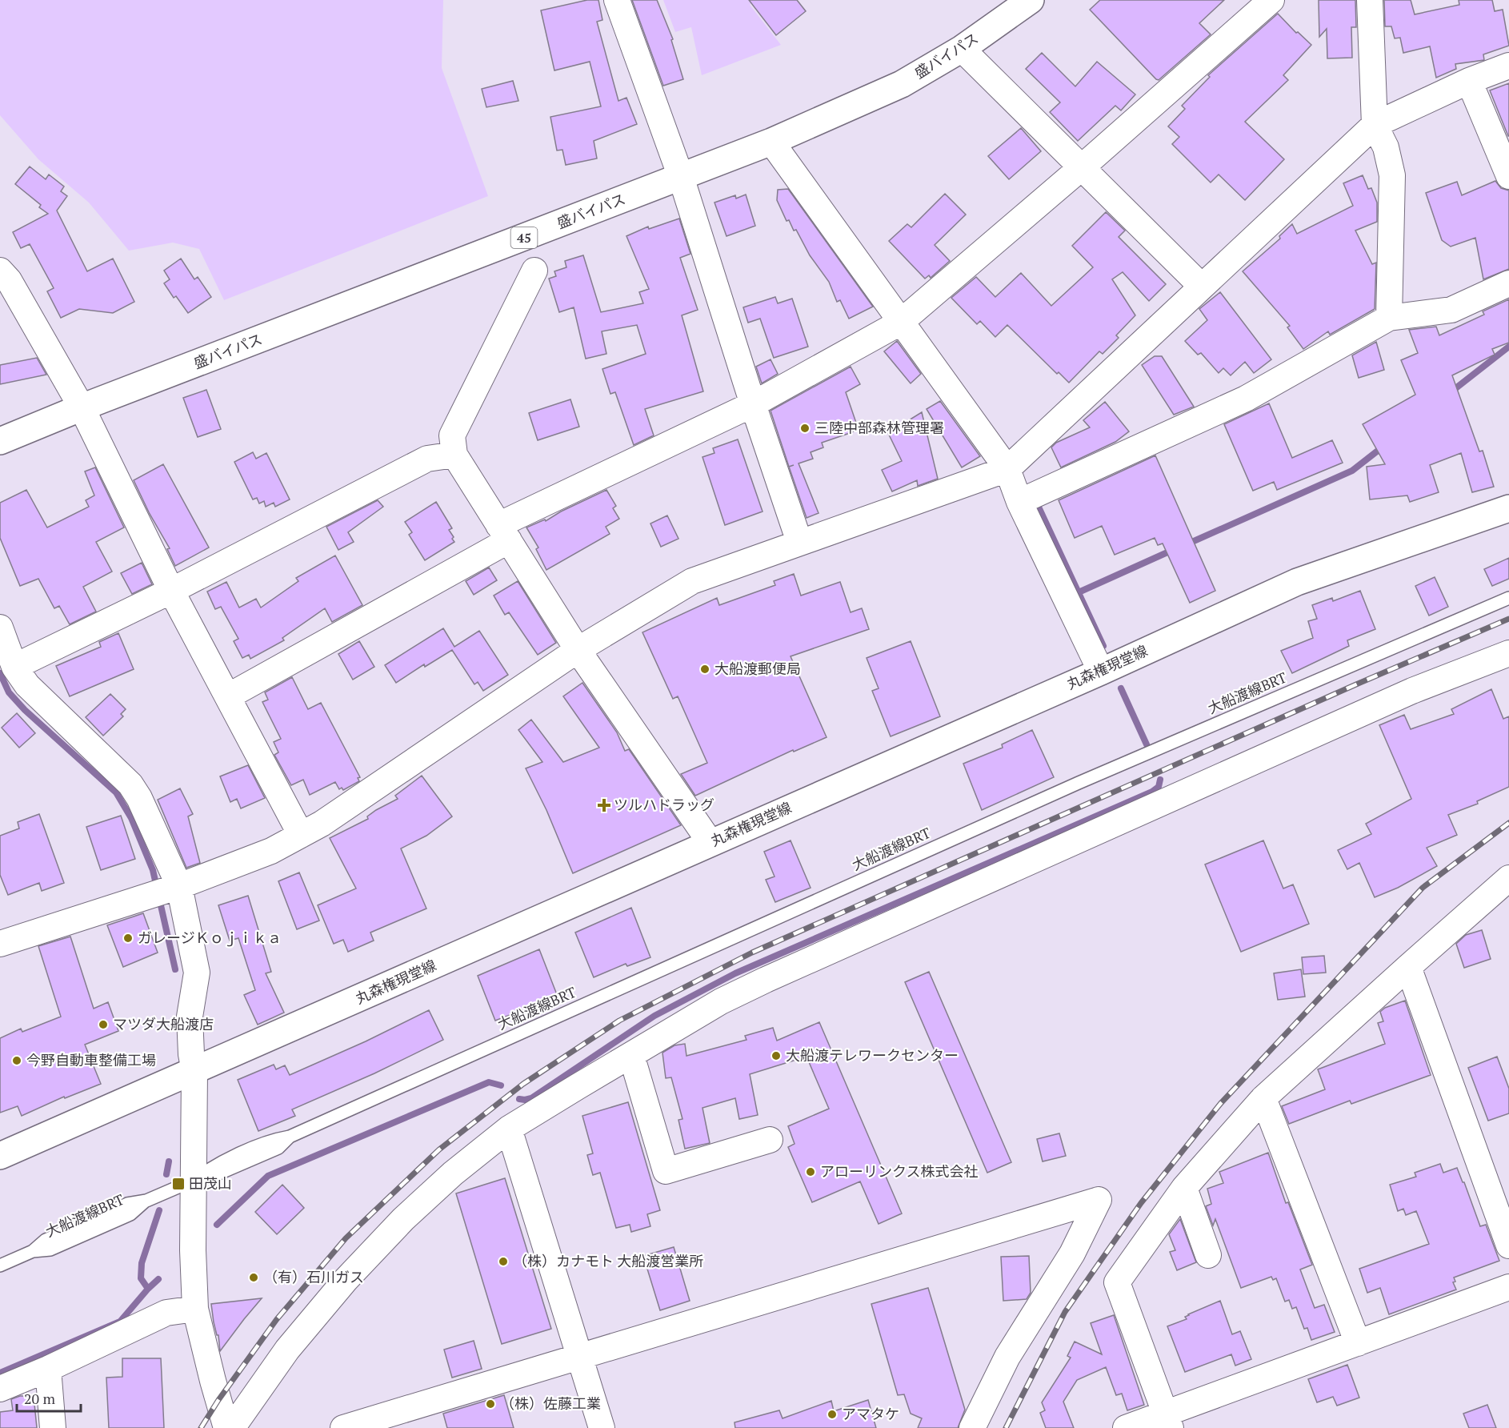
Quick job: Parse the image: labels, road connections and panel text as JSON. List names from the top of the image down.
{
  "streets": {
    "main road": ["盛バイパス", "45", "丸森権現堂線"],
    "lane": ["大船渡線BRT"]
  },
  "places": {
    "other": [
      "三陸中部森林管理署",
      "大船渡郵便局",
      "ガレージＫｏｊｉｋａ",
      "マツダ大船渡店",
      "大船渡テレワークセンター",
      "今野自動車整備工場",
      "アローリンクス株式会社",
      "（株）カナモト 大船渡営業所",
      "（有）石川ガス",
      "（株）佐藤工業",
      "アマタケ"
    ],
    "health": ["ツルハドラッグ"],
    "transit": ["田茂山"]
  },
  "scale_bar": "20 m"
}
